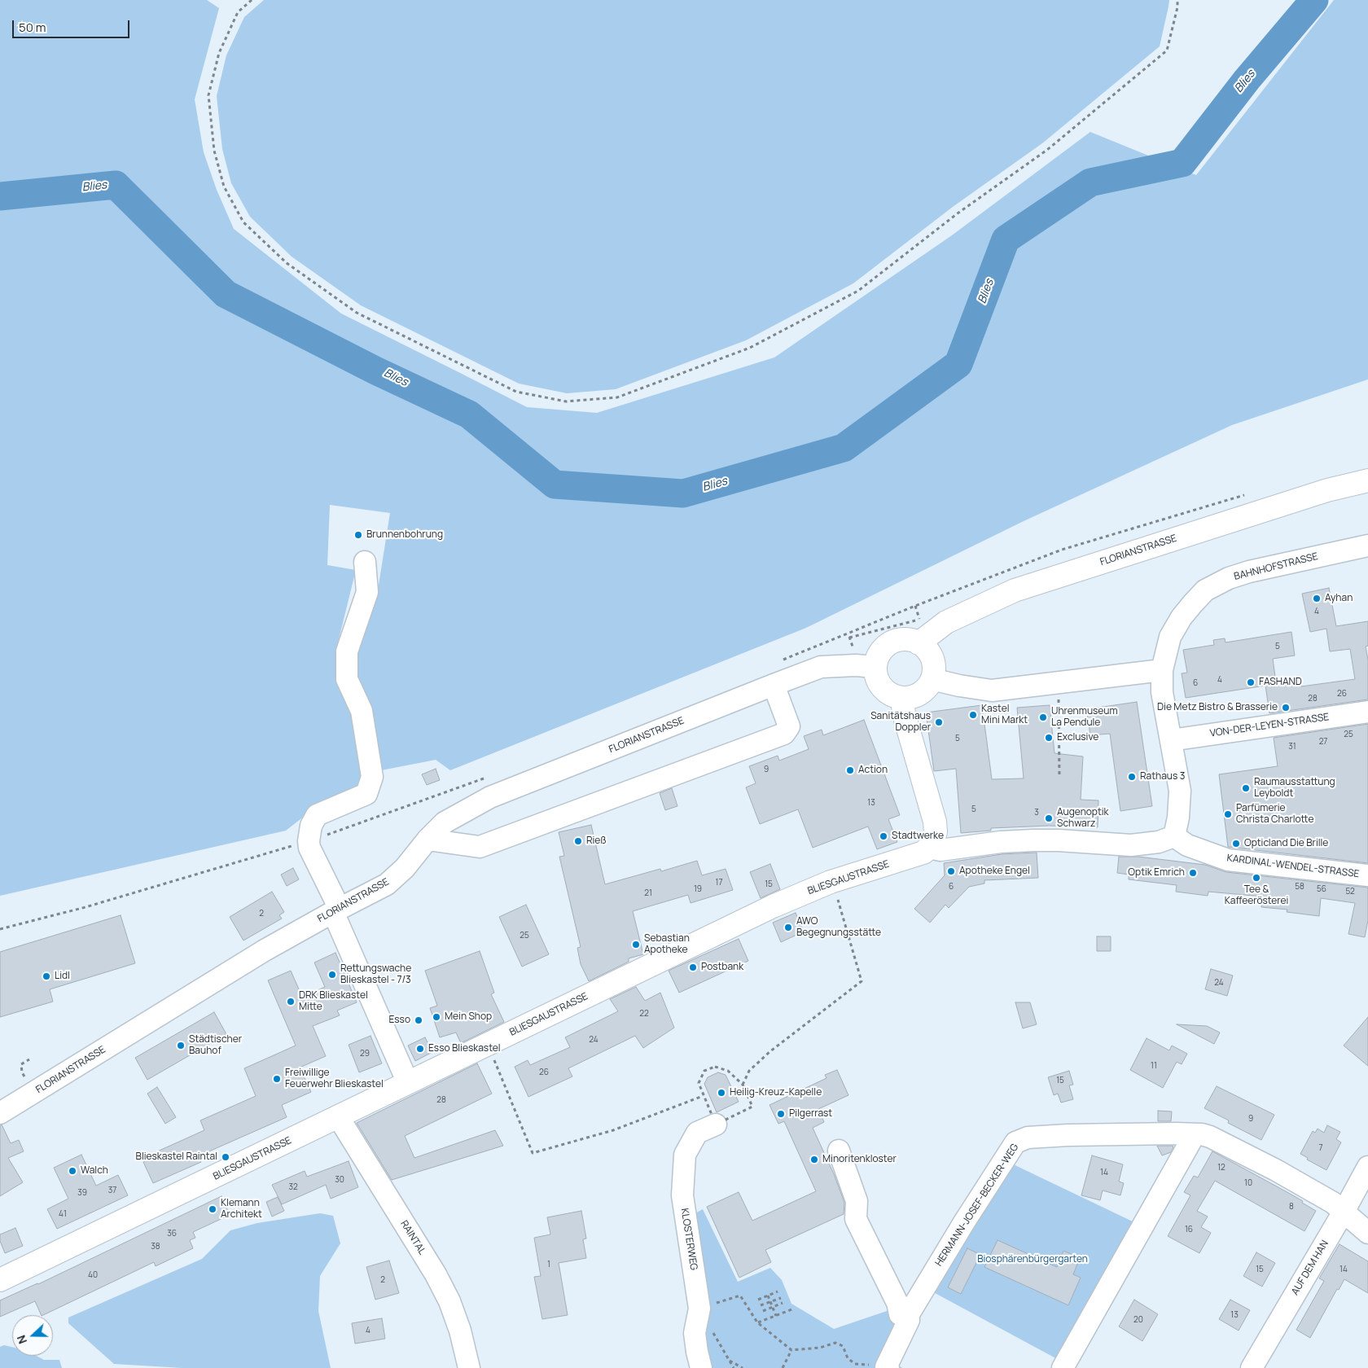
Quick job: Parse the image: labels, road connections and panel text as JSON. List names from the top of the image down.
{
  "streets": {
    "main road": ["FLORIANSTRASSE", "BLIESGAUSTRASSE"],
    "street": [
      "BAHNHOFSTRASSE",
      "VON-DER-LEYEN-STRASSE",
      "KARDINAL-WENDEL-STRASSE",
      "HERMANN-JOSEF-BECKER-WEG",
      "RAINTAL",
      "KLOSTERWEG",
      "AUF DEM HAN"
    ]
  },
  "crossings": [
    ["BAHNHOFSTRASSE", "VON-DER-LEYEN-STRASSE"],
    ["BAHNHOFSTRASSE", "KARDINAL-WENDEL-STRASSE"],
    ["BAHNHOFSTRASSE", "BLIESGAUSTRASSE"],
    ["KARDINAL-WENDEL-STRASSE", "BLIESGAUSTRASSE"],
    ["BLIESGAUSTRASSE", "RAINTAL"],
    ["HERMANN-JOSEF-BECKER-WEG", "AUF DEM HAN"]
  ],
  "water": ["Blies"],
  "parks": ["Biosphärenbürgergarten"],
  "places": [
    "Brunnenbohrung",
    "Ayhan",
    "FASHAND",
    "Die Metz Bistro & Brasserie",
    "Kastel Mini Markt",
    "Uhrenmuseum La Pendule",
    "Sanitätshaus Doppler",
    "Exclusive",
    "Action",
    "Rathaus 3",
    "Raumausstattung Leyboldt",
    "Parfümerie Christa Charlotte",
    "Augenoptik Schwarz",
    "Stadtwerke",
    "Rieß",
    "Opticland Die Brille",
    "Apotheke Engel",
    "Optik Emrich",
    "Tee & Kaffeerösterei",
    "AWO Begegnungsstätte",
    "Sebastian Apotheke",
    "Postbank",
    "Rettungswache Blieskastel - 7/3",
    "Lidl",
    "DRK Blieskastel Mitte",
    "Mein Shop",
    "Esso",
    "Städtischer Bauhof",
    "Esso Blieskastel",
    "Freiwillige Feuerwehr Blieskastel",
    "Heilig-Kreuz-Kapelle",
    "Pilgerrast",
    "Blieskastel Raintal",
    "Minoritenkloster",
    "Walch",
    "Klemann Architekt"
  ],
  "house_numbers": [
    "4",
    "5",
    "4",
    "6",
    "26",
    "28",
    "25",
    "5",
    "27",
    "31",
    "9",
    "13",
    "5",
    "3",
    "17",
    "15",
    "6",
    "58",
    "19",
    "56",
    "52",
    "21",
    "2",
    "25",
    "24",
    "22",
    "24",
    "29",
    "11",
    "26",
    "15",
    "28",
    "9",
    "7",
    "12",
    "14",
    "30",
    "10",
    "32",
    "37",
    "39",
    "8",
    "41",
    "16",
    "36",
    "38",
    "1",
    "15",
    "14",
    "40",
    "2",
    "13",
    "20",
    "4"
  ],
  "scale_bar": "50 m",
  "north": "left"
}
